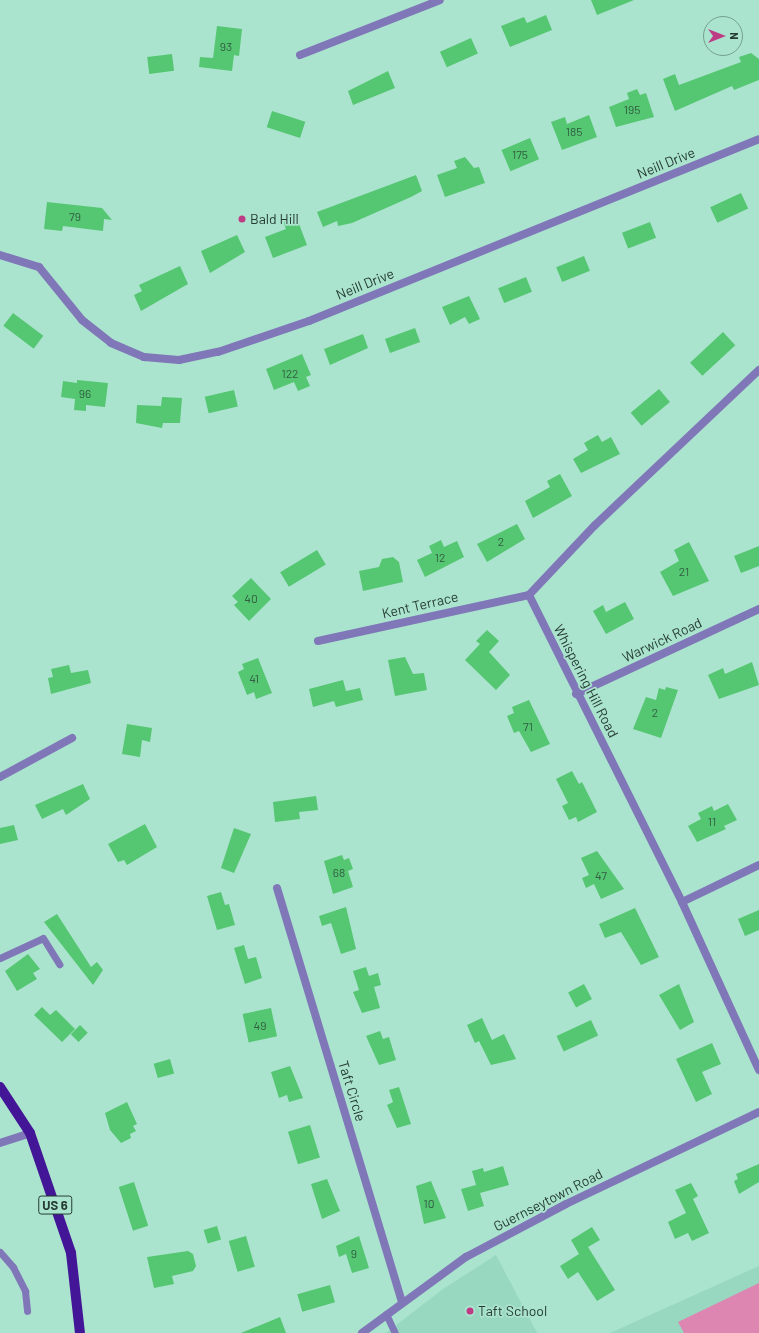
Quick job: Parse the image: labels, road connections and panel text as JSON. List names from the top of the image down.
{
  "streets": {
    "main road": ["US 6"],
    "street": [
      "Neill Drive",
      "Kent Terrace",
      "Warwick Road",
      "Whispering Hill Road",
      "Taft Circle",
      "Guernseytown Road"
    ]
  },
  "crossings": [
    ["Kent Terrace", "Whispering Hill Road"],
    ["Warwick Road", "Whispering Hill Road"],
    ["Taft Circle", "Guernseytown Road"]
  ],
  "places": ["Bald Hill", "Taft School"],
  "house_numbers": [
    "93",
    "195",
    "185",
    "175",
    "79",
    "122",
    "96",
    "2",
    "12",
    "21",
    "40",
    "41",
    "2",
    "71",
    "11",
    "68",
    "47",
    "49",
    "10",
    "9"
  ],
  "north": "right"
}
